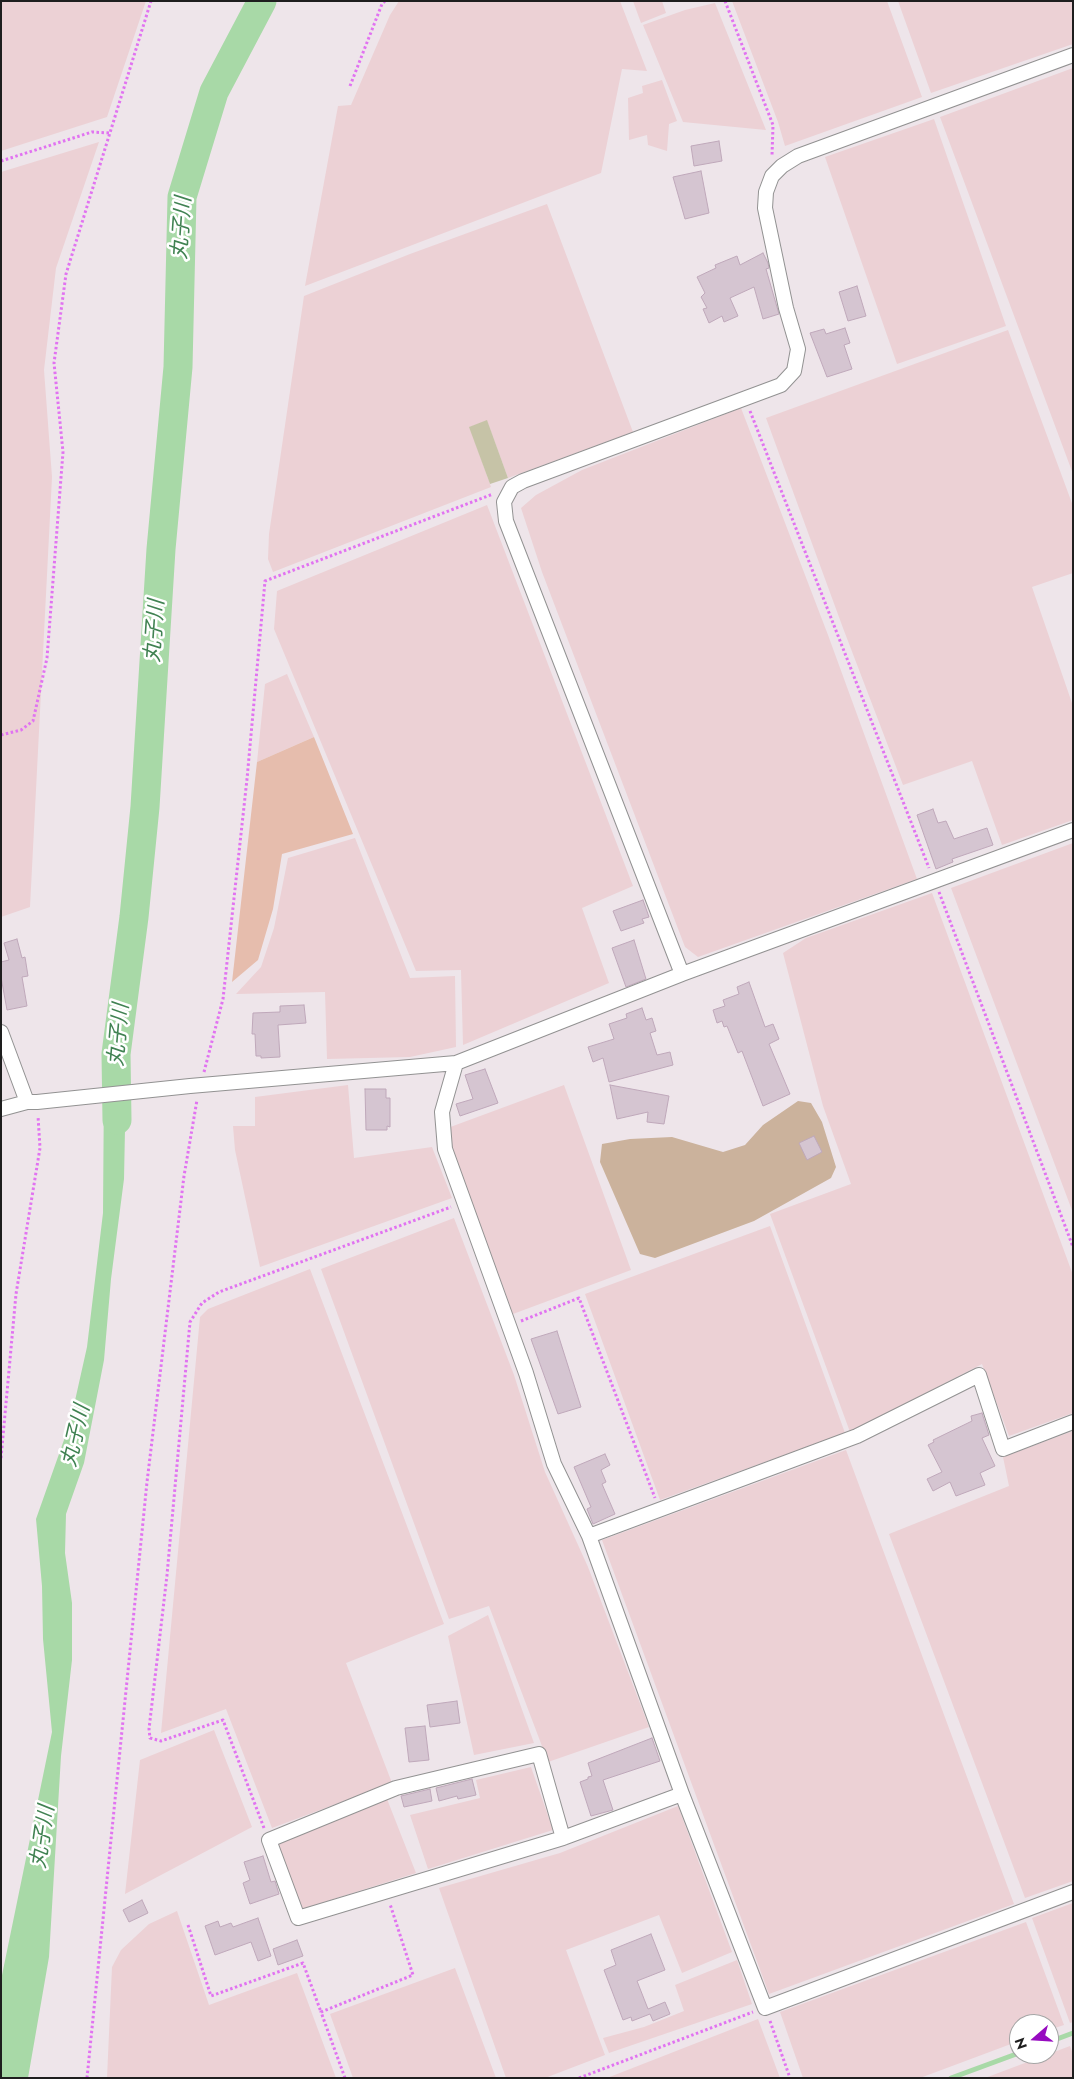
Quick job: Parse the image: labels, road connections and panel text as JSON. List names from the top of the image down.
{
  "water": ["丸子川"],
  "north": "left"
}
